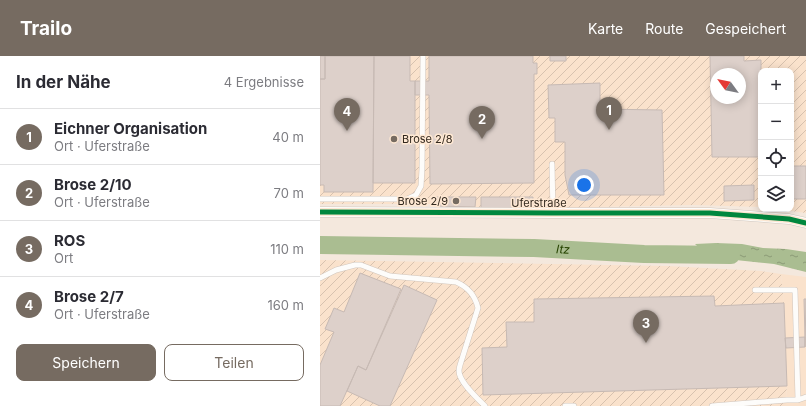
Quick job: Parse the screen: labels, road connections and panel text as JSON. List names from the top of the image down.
{
  "streets": {
    "street": ["Uferstraße"]
  },
  "water": ["Itz"],
  "places": ["Brose 2/8", "Brose 2/9"],
  "north": "top left",
  "page": {
    "header": "Trailo",
    "nav": ["Karte", "Route", "Gespeichert"],
    "heading": ["In der Nähe", "4 Ergebnisse"],
    "map_buttons": ["+", "−"],
    "pins": [
      "1",
      "4",
      "2",
      "3"
    ],
    "list": [
      {
        "mark": "1",
        "name": "Eichner Organisation",
        "note": "Ort · Uferstraße",
        "value": "40 m"
      },
      {
        "mark": "2",
        "name": "Brose 2/10",
        "note": "Ort · Uferstraße",
        "value": "70 m"
      },
      {
        "mark": "3",
        "name": "ROS",
        "note": "Ort",
        "value": "110 m"
      },
      {
        "mark": "4",
        "name": "Brose 2/7",
        "note": "Ort · Uferstraße",
        "value": "160 m"
      }
    ],
    "buttons": ["Speichern", "Teilen"]
  }
}
